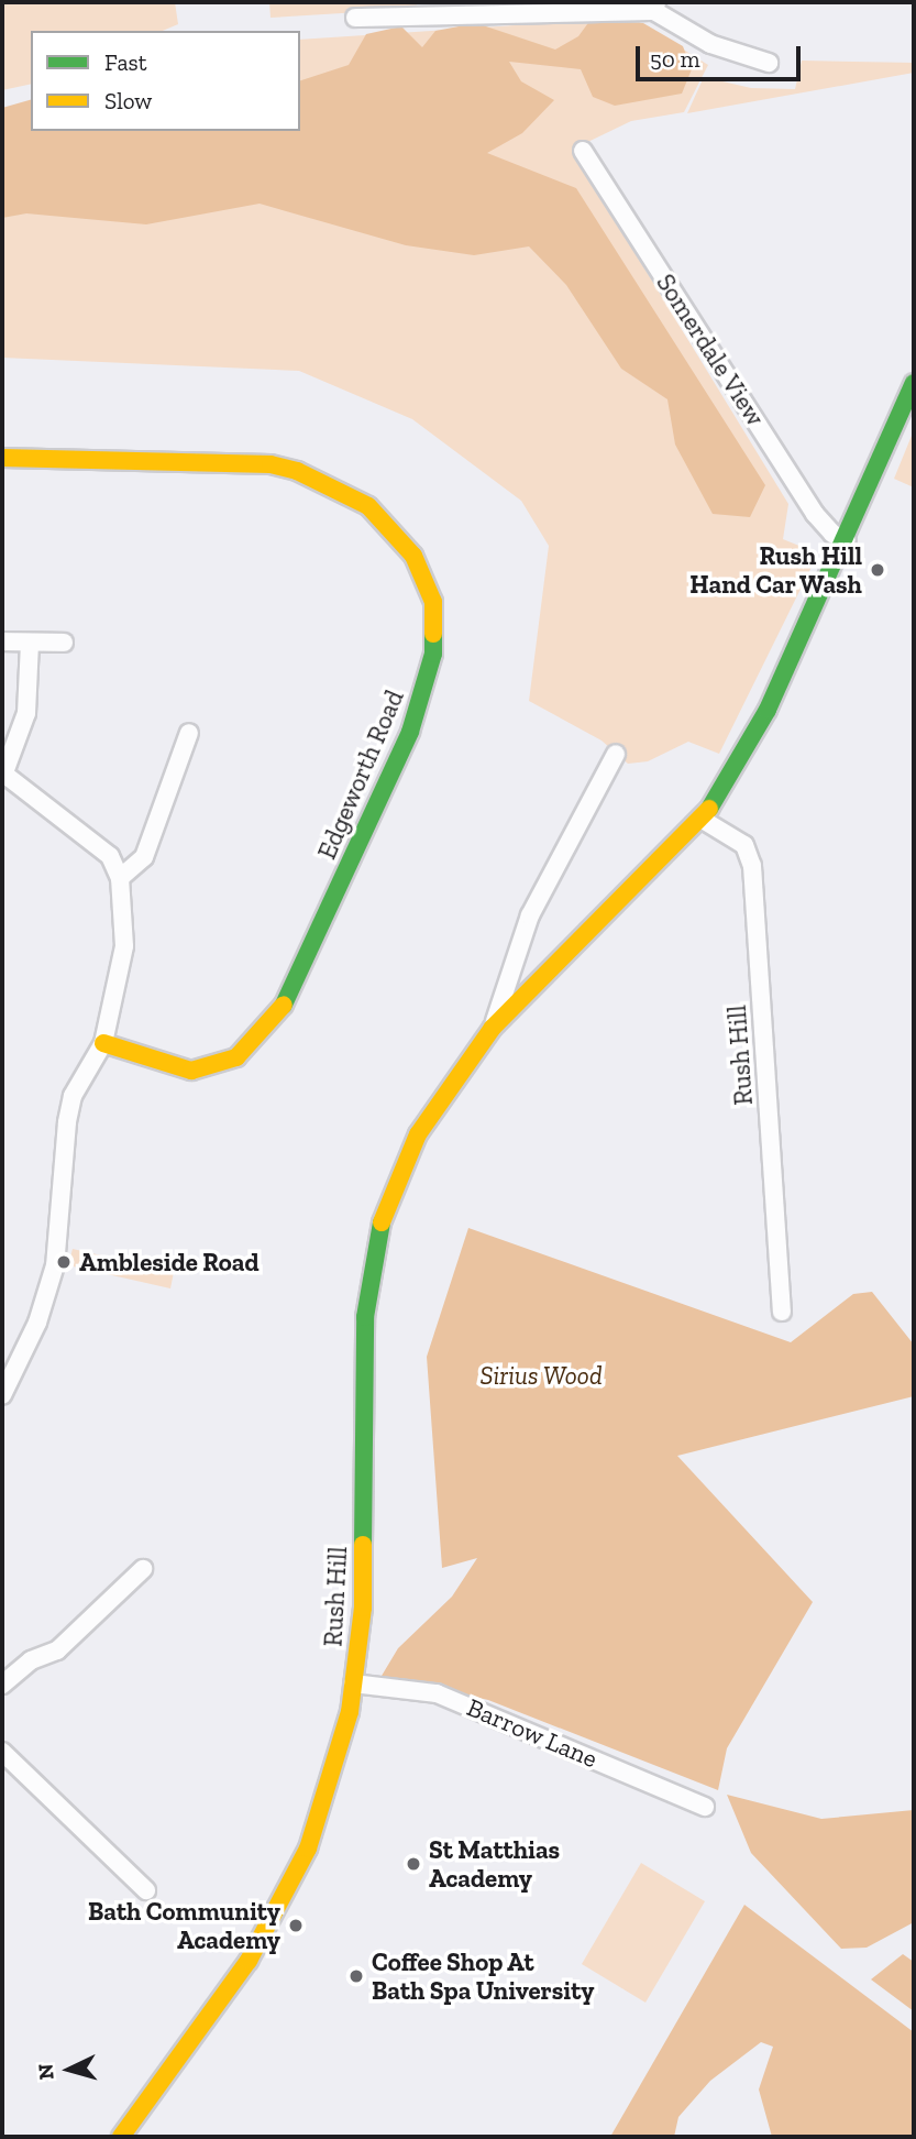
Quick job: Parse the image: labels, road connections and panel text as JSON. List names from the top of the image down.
{
  "streets": {
    "street": [
      "Somerdale View",
      "Edgeworth Road",
      "Rush Hill",
      "Barrow Lane"
    ]
  },
  "crossings": [
    ["Somerdale View", "Rush Hill"],
    ["Rush Hill", "Barrow Lane"]
  ],
  "parks": ["Sirius Wood"],
  "places": [
    "Rush Hill Hand Car Wash",
    "Ambleside Road",
    "St Matthias Academy",
    "Bath Community Academy",
    "Coffee Shop At Bath Spa University"
  ],
  "legend": ["Fast", "Slow"],
  "scale_bar": "50 m",
  "north": "left"
}
